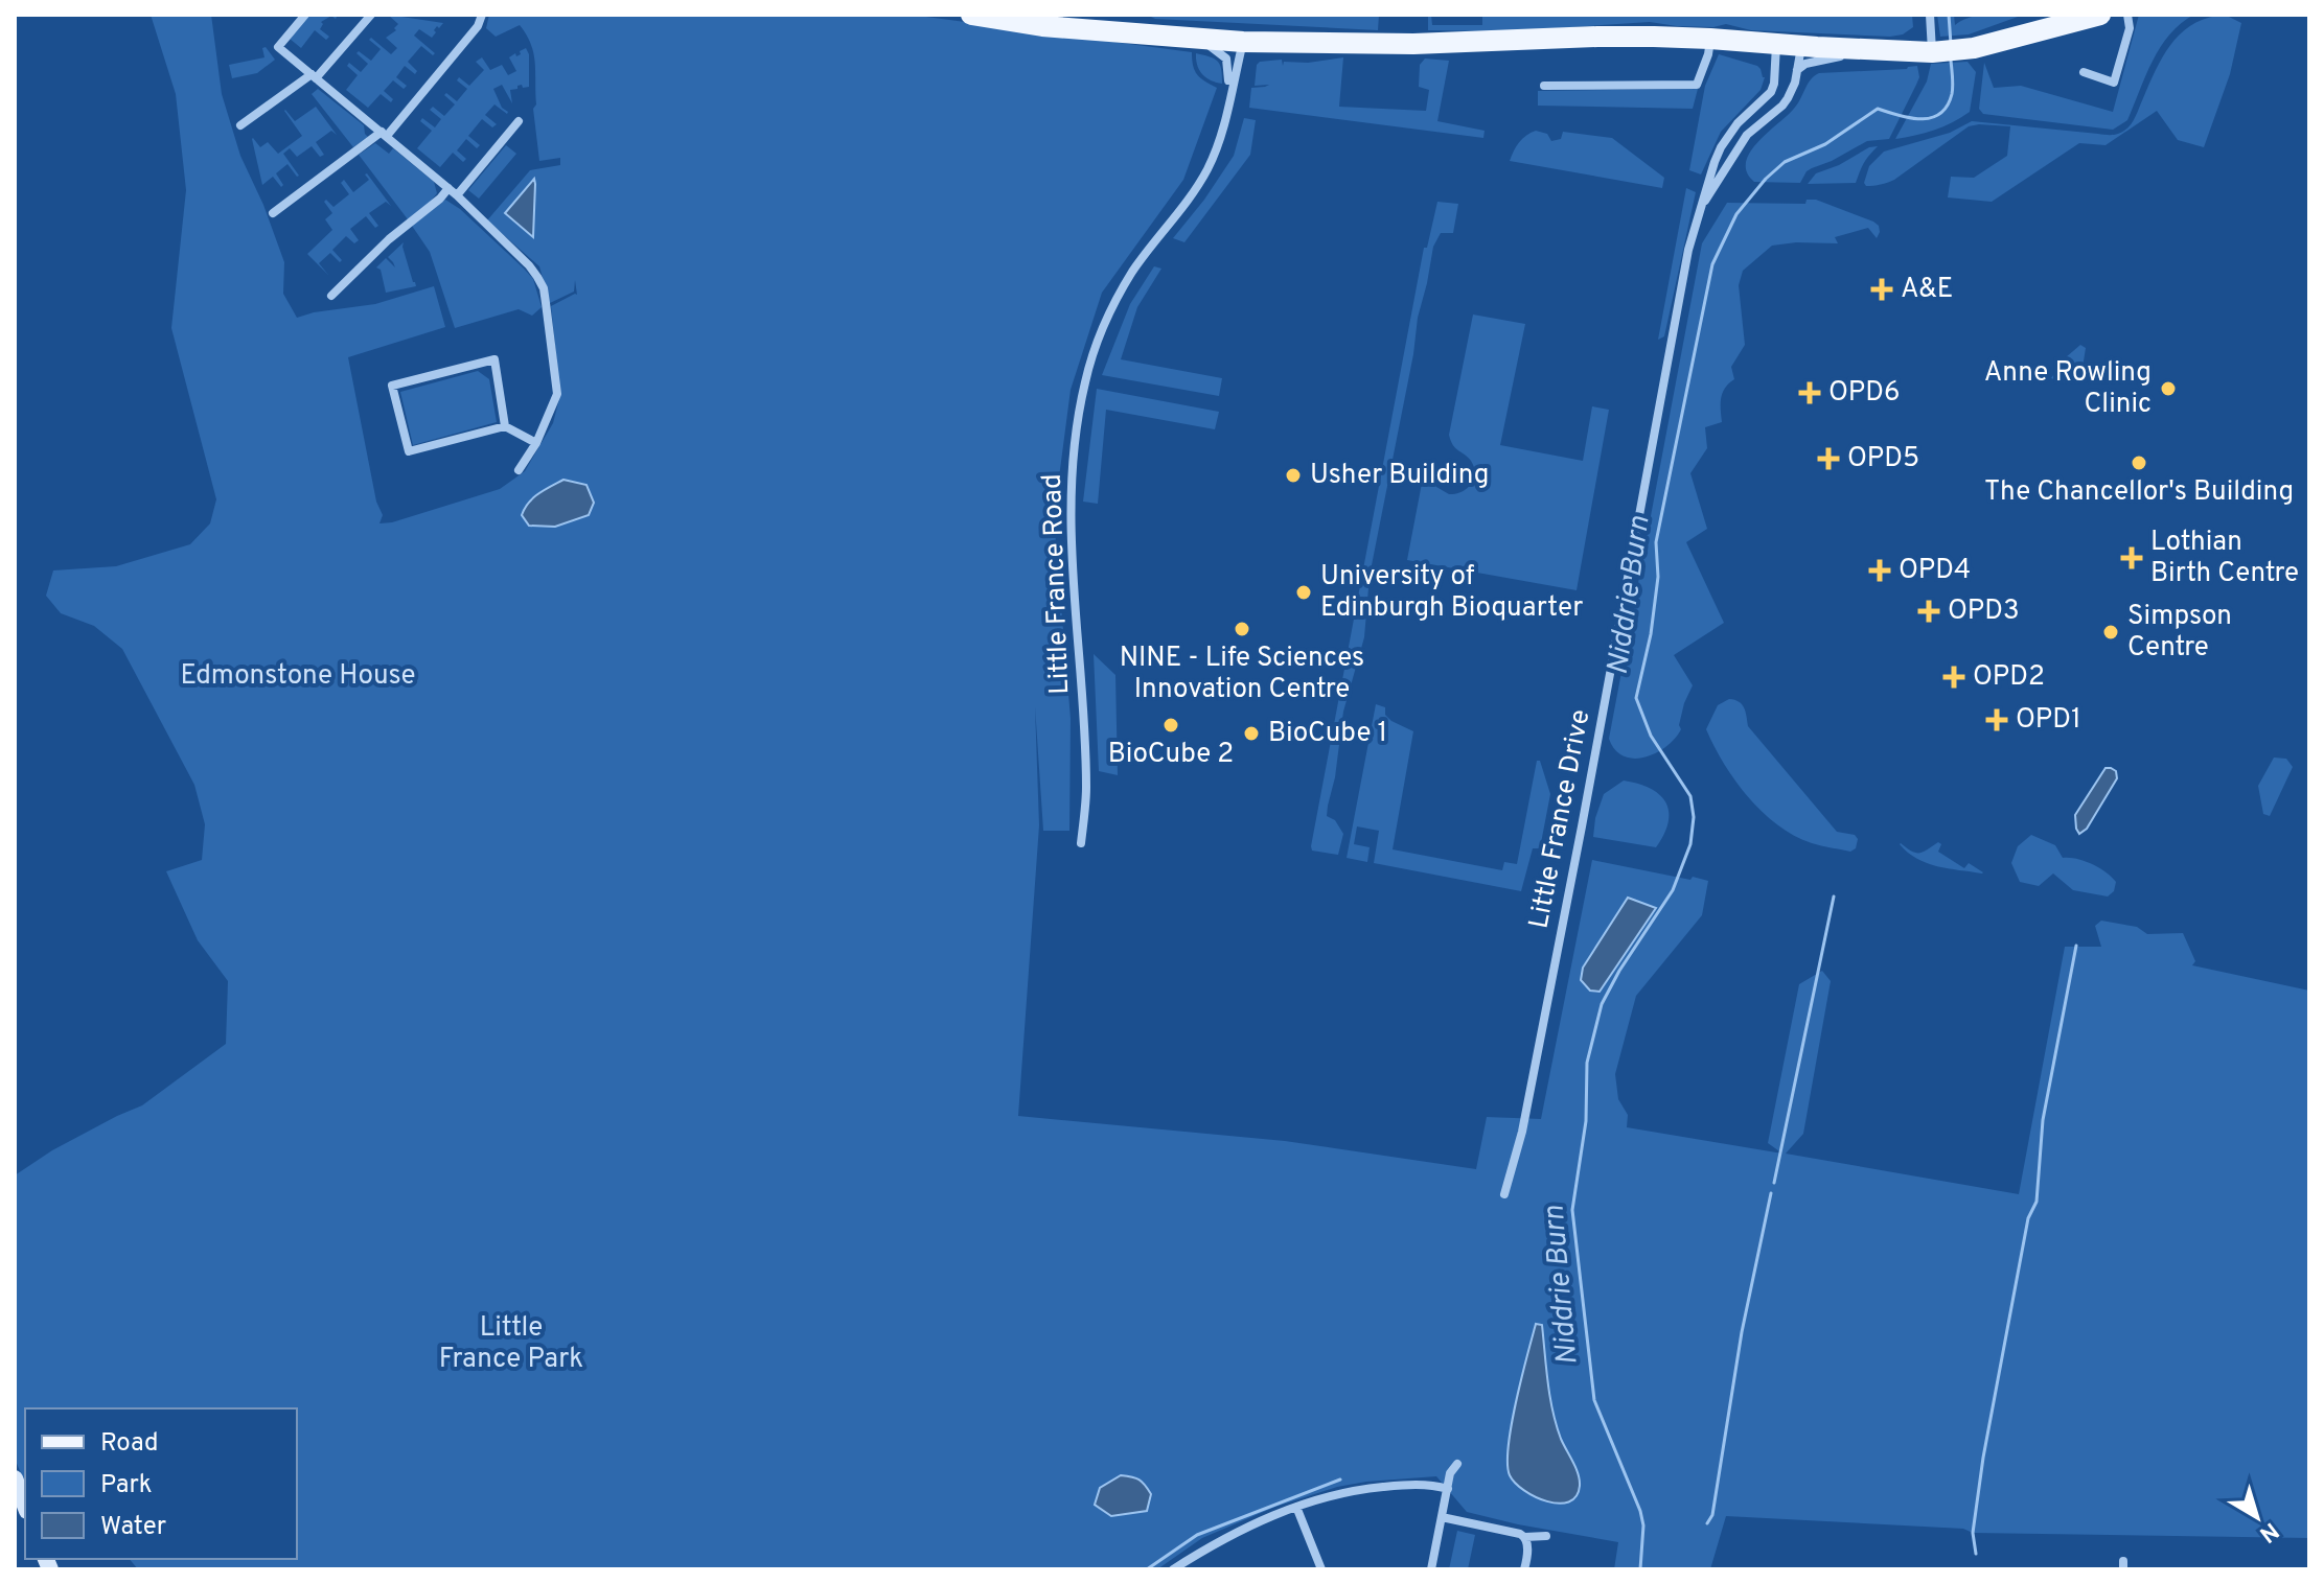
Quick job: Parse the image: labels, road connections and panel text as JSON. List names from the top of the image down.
{
  "streets": {
    "street": ["Little France Road", "Little France Drive"]
  },
  "water": ["Niddrie Burn"],
  "parks": ["Edmonstone House", "Little France Park"],
  "places": {
    "health": [
      "A&E",
      "OPD6",
      "OPD5",
      "Lothian Birth Centre",
      "OPD4",
      "OPD3",
      "OPD2",
      "OPD1"
    ],
    "other": [
      "Anne Rowling Clinic",
      "The Chancellor's Building",
      "Usher Building",
      "University of Edinburgh Bioquarter",
      "NINE - Life Sciences Innovation Centre",
      "Simpson Centre",
      "BioCube 2",
      "BioCube 1"
    ]
  },
  "legend": ["Road", "Park", "Water"],
  "north": "bottom right"
}
